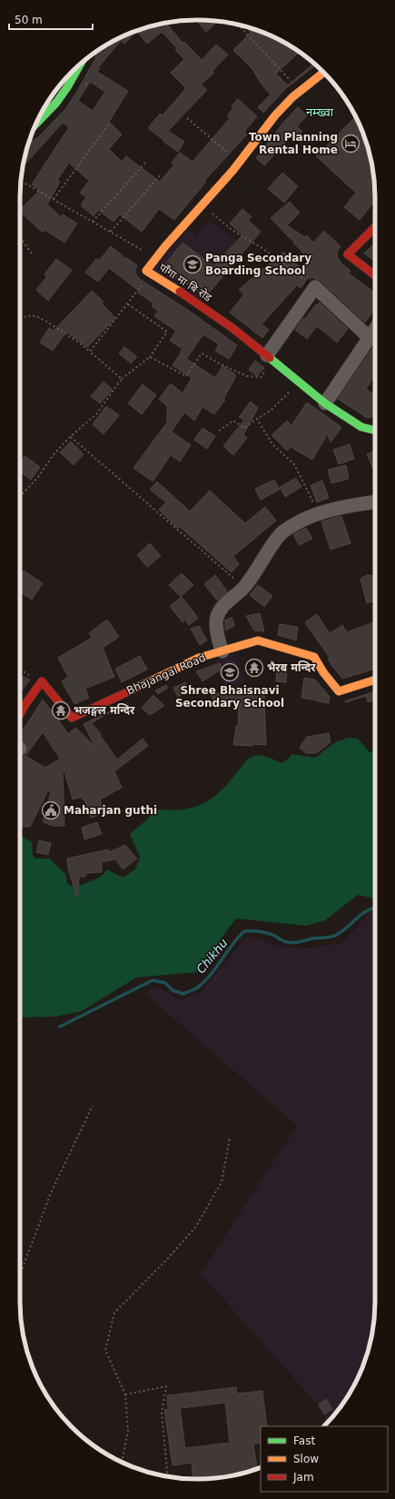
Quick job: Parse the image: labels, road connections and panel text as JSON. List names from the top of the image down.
{
  "streets": {
    "street": ["पाँगा मा बि रोड", "Bhajangal Road"]
  },
  "districts": ["नम्ख्वा"],
  "water": ["Chikhu"],
  "places": {
    "hotel": ["Town Planning Rental Home"],
    "school or university": ["Panga Secondary Boarding School", "Shree Bhaisnavi Secondary School"],
    "temple": ["भैरब मन्दिर", "भजङ्गल मन्दिर"],
    "public building": ["Maharjan guthi"]
  },
  "legend": ["Fast", "Slow", "Jam"],
  "scale_bar": "50 m"
}
